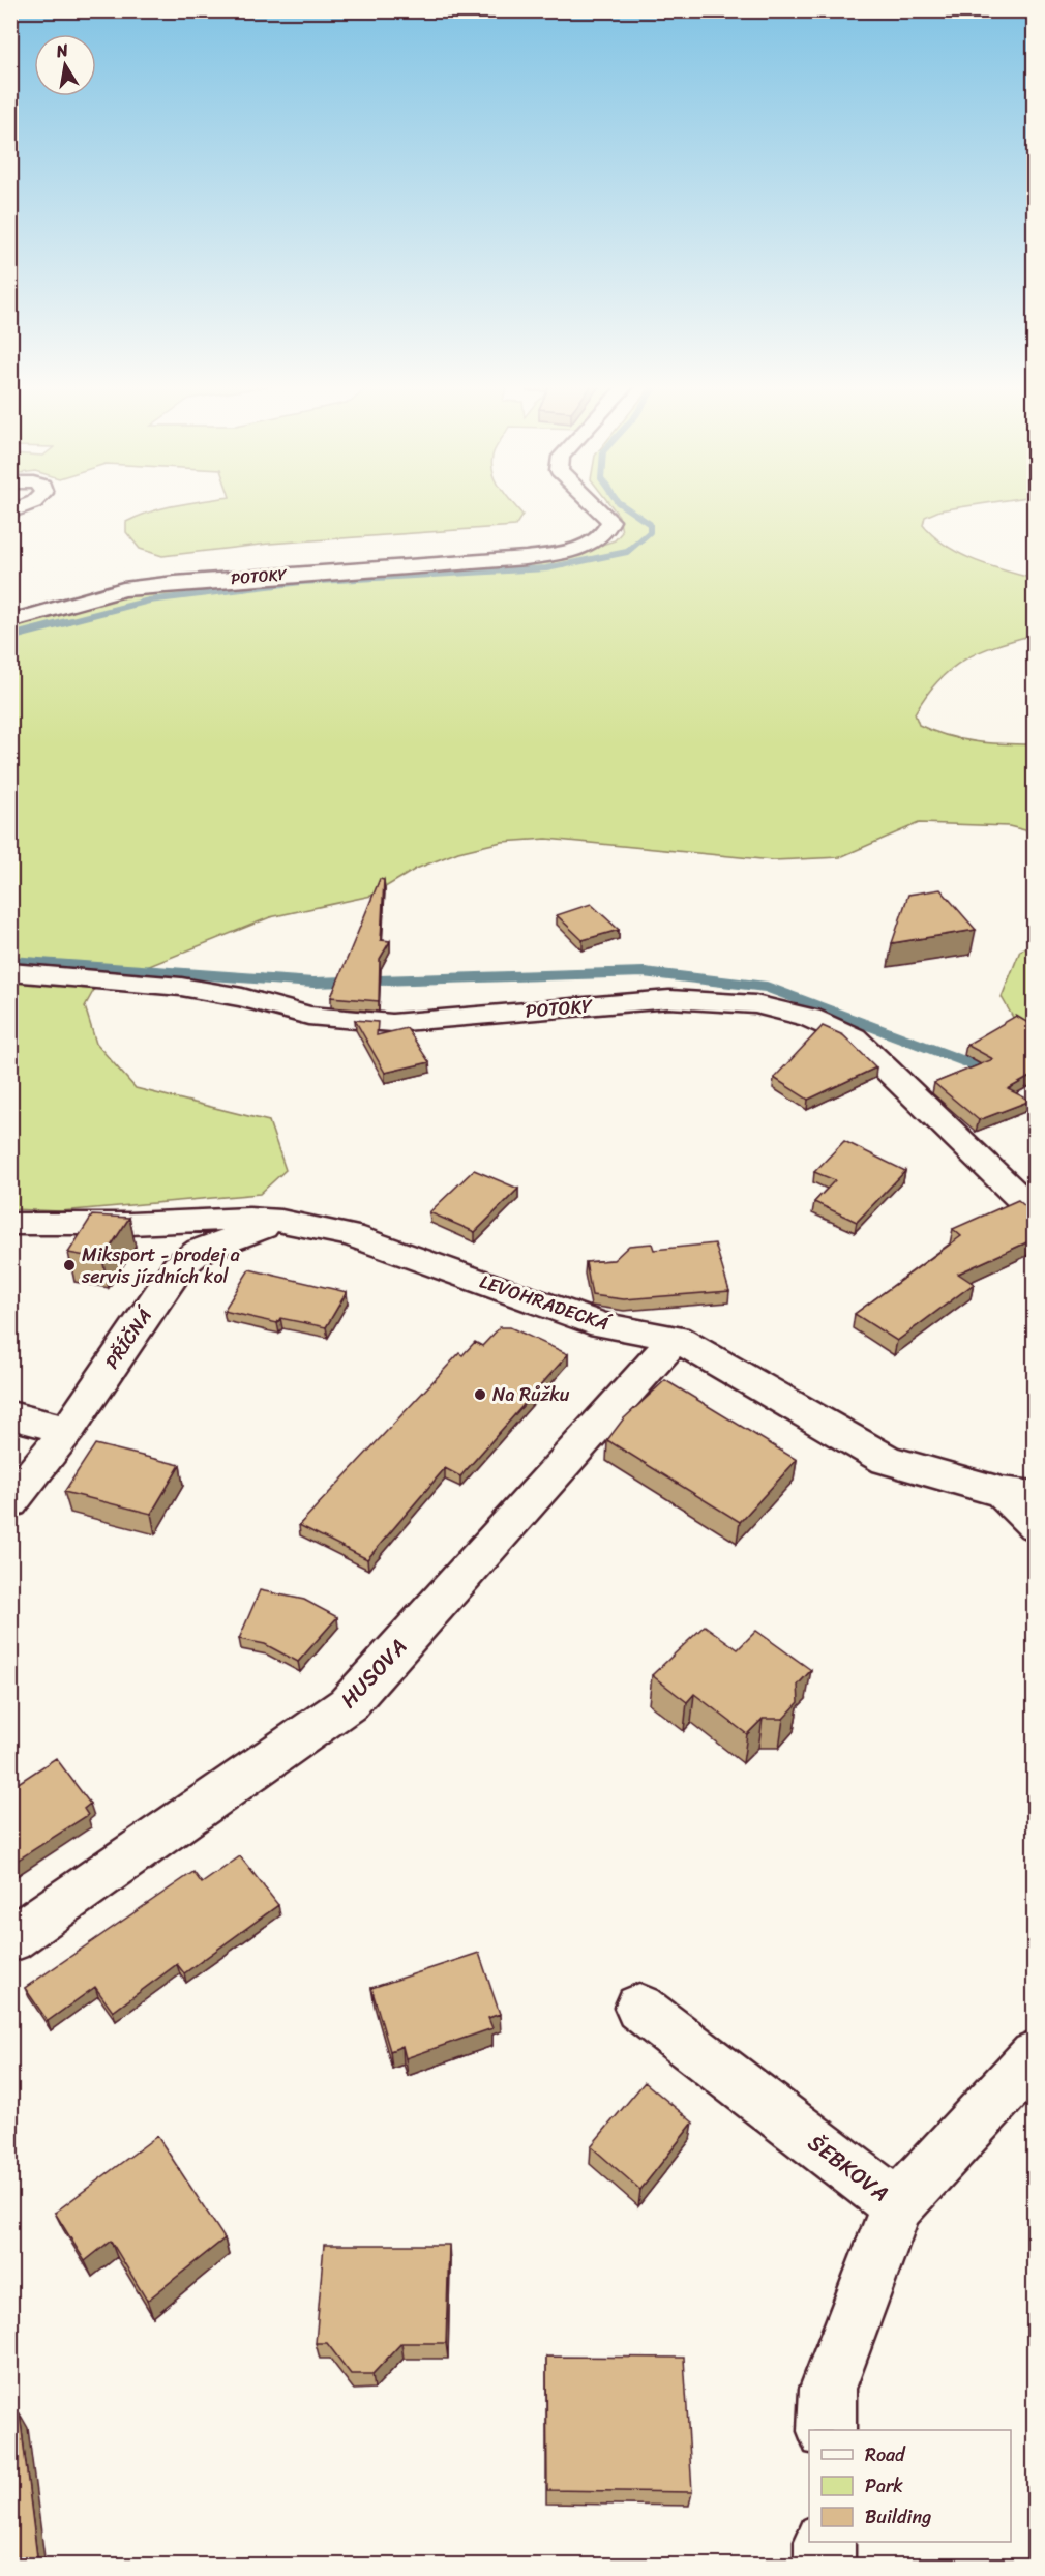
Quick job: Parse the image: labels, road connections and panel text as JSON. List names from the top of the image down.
{
  "streets": {
    "street": [
      "POTOKY",
      "LEVOHRADECKÁ",
      "PŘÍČNÁ",
      "HUSOVA",
      "ŠEBKOVA"
    ]
  },
  "crossings": [
    ["LEVOHRADECKÁ", "PŘÍČNÁ"],
    ["LEVOHRADECKÁ", "HUSOVA"]
  ],
  "places": ["Miksport - prodej a servis jízdních kol", "Na Růžku"],
  "legend": ["Road", "Park", "Building"],
  "north": "top"
}
